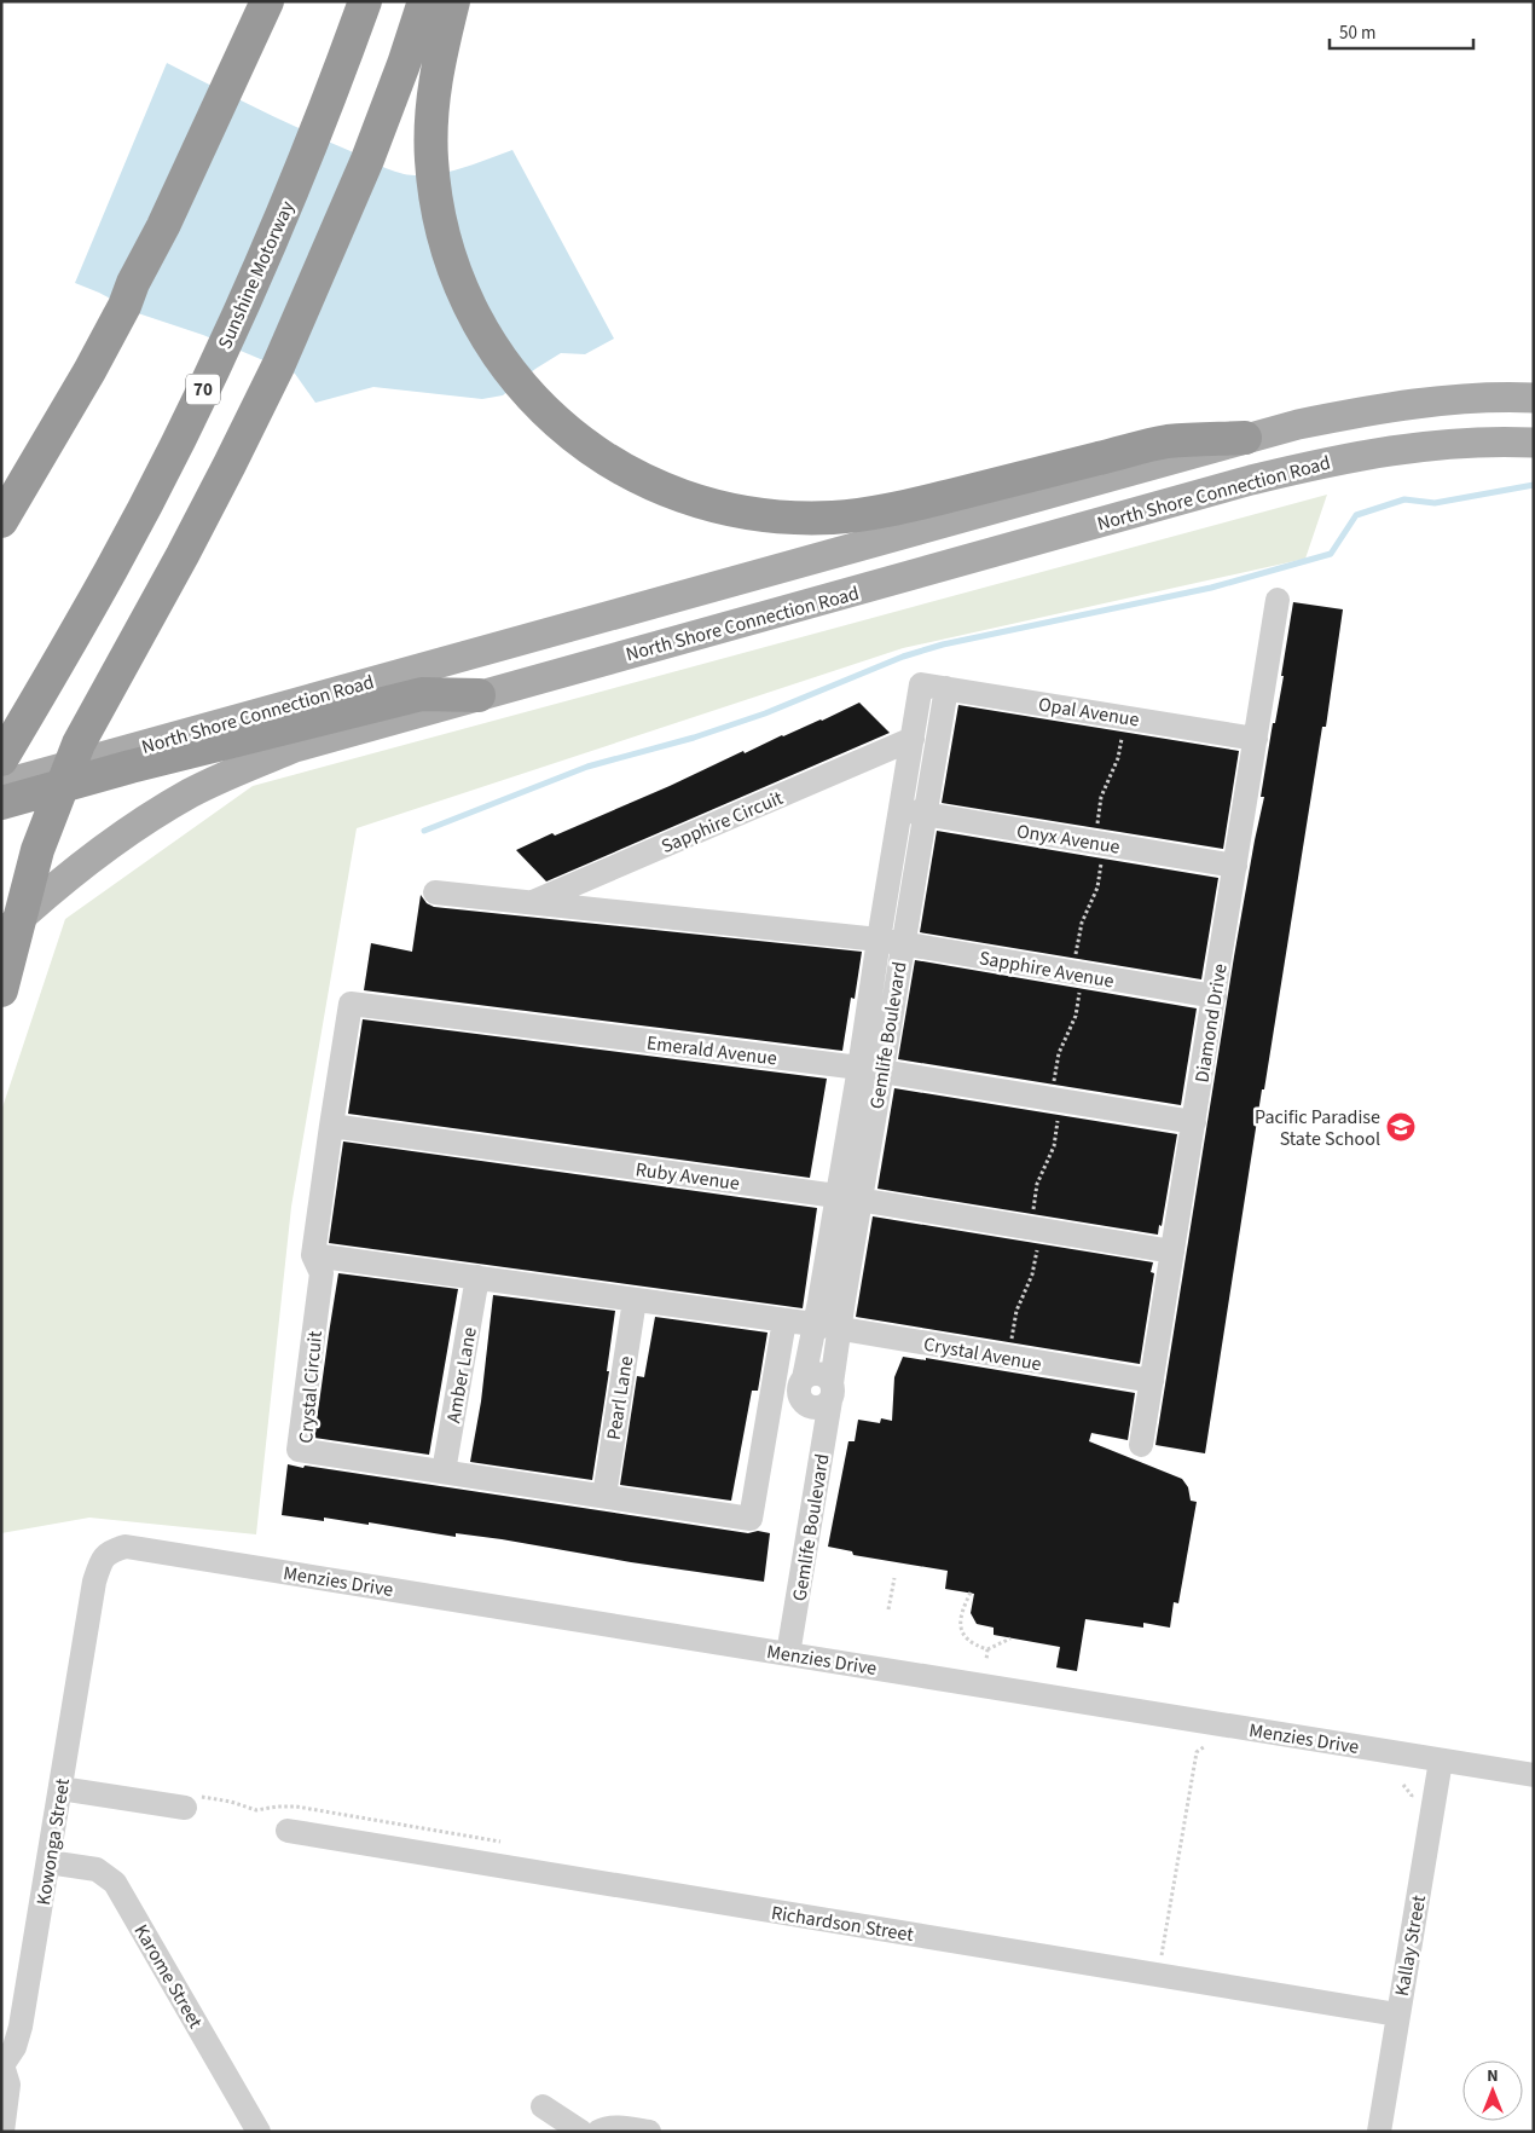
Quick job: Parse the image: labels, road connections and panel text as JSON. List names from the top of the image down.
{
  "streets": {
    "highway": ["Sunshine Motorway", "70"],
    "main road": ["North Shore Connection Road"],
    "street": [
      "Opal Avenue",
      "Sapphire Circuit",
      "Onyx Avenue",
      "Sapphire Avenue",
      "Diamond Drive",
      "Gemlife Boulevard",
      "Emerald Avenue",
      "Ruby Avenue",
      "Crystal Avenue",
      "Amber Lane",
      "Crystal Circuit",
      "Pearl Lane",
      "Menzies Drive",
      "Kowonga Street",
      "Richardson Street",
      "Kallay Street",
      "Karome Street"
    ]
  },
  "crossings": [
    ["Opal Avenue", "Diamond Drive"],
    ["Opal Avenue", "Gemlife Boulevard"],
    ["Sapphire Circuit", "Sapphire Avenue"],
    ["Sapphire Circuit", "Gemlife Boulevard"],
    ["Onyx Avenue", "Diamond Drive"],
    ["Onyx Avenue", "Gemlife Boulevard"],
    ["Sapphire Avenue", "Diamond Drive"],
    ["Sapphire Avenue", "Gemlife Boulevard"],
    ["Diamond Drive", "Emerald Avenue"],
    ["Diamond Drive", "Ruby Avenue"],
    ["Diamond Drive", "Crystal Avenue"],
    ["Gemlife Boulevard", "Emerald Avenue"],
    ["Gemlife Boulevard", "Ruby Avenue"],
    ["Gemlife Boulevard", "Crystal Avenue"],
    ["Gemlife Boulevard", "Menzies Drive"],
    ["Emerald Avenue", "Ruby Avenue"],
    ["Amber Lane", "Crystal Circuit"],
    ["Crystal Circuit", "Pearl Lane"],
    ["Menzies Drive", "Kowonga Street"],
    ["Menzies Drive", "Kallay Street"],
    ["Kowonga Street", "Karome Street"],
    ["Richardson Street", "Kallay Street"]
  ],
  "places": {
    "school or university": ["Pacific Paradise State School"]
  },
  "scale_bar": "50 m",
  "north": "top"
}
